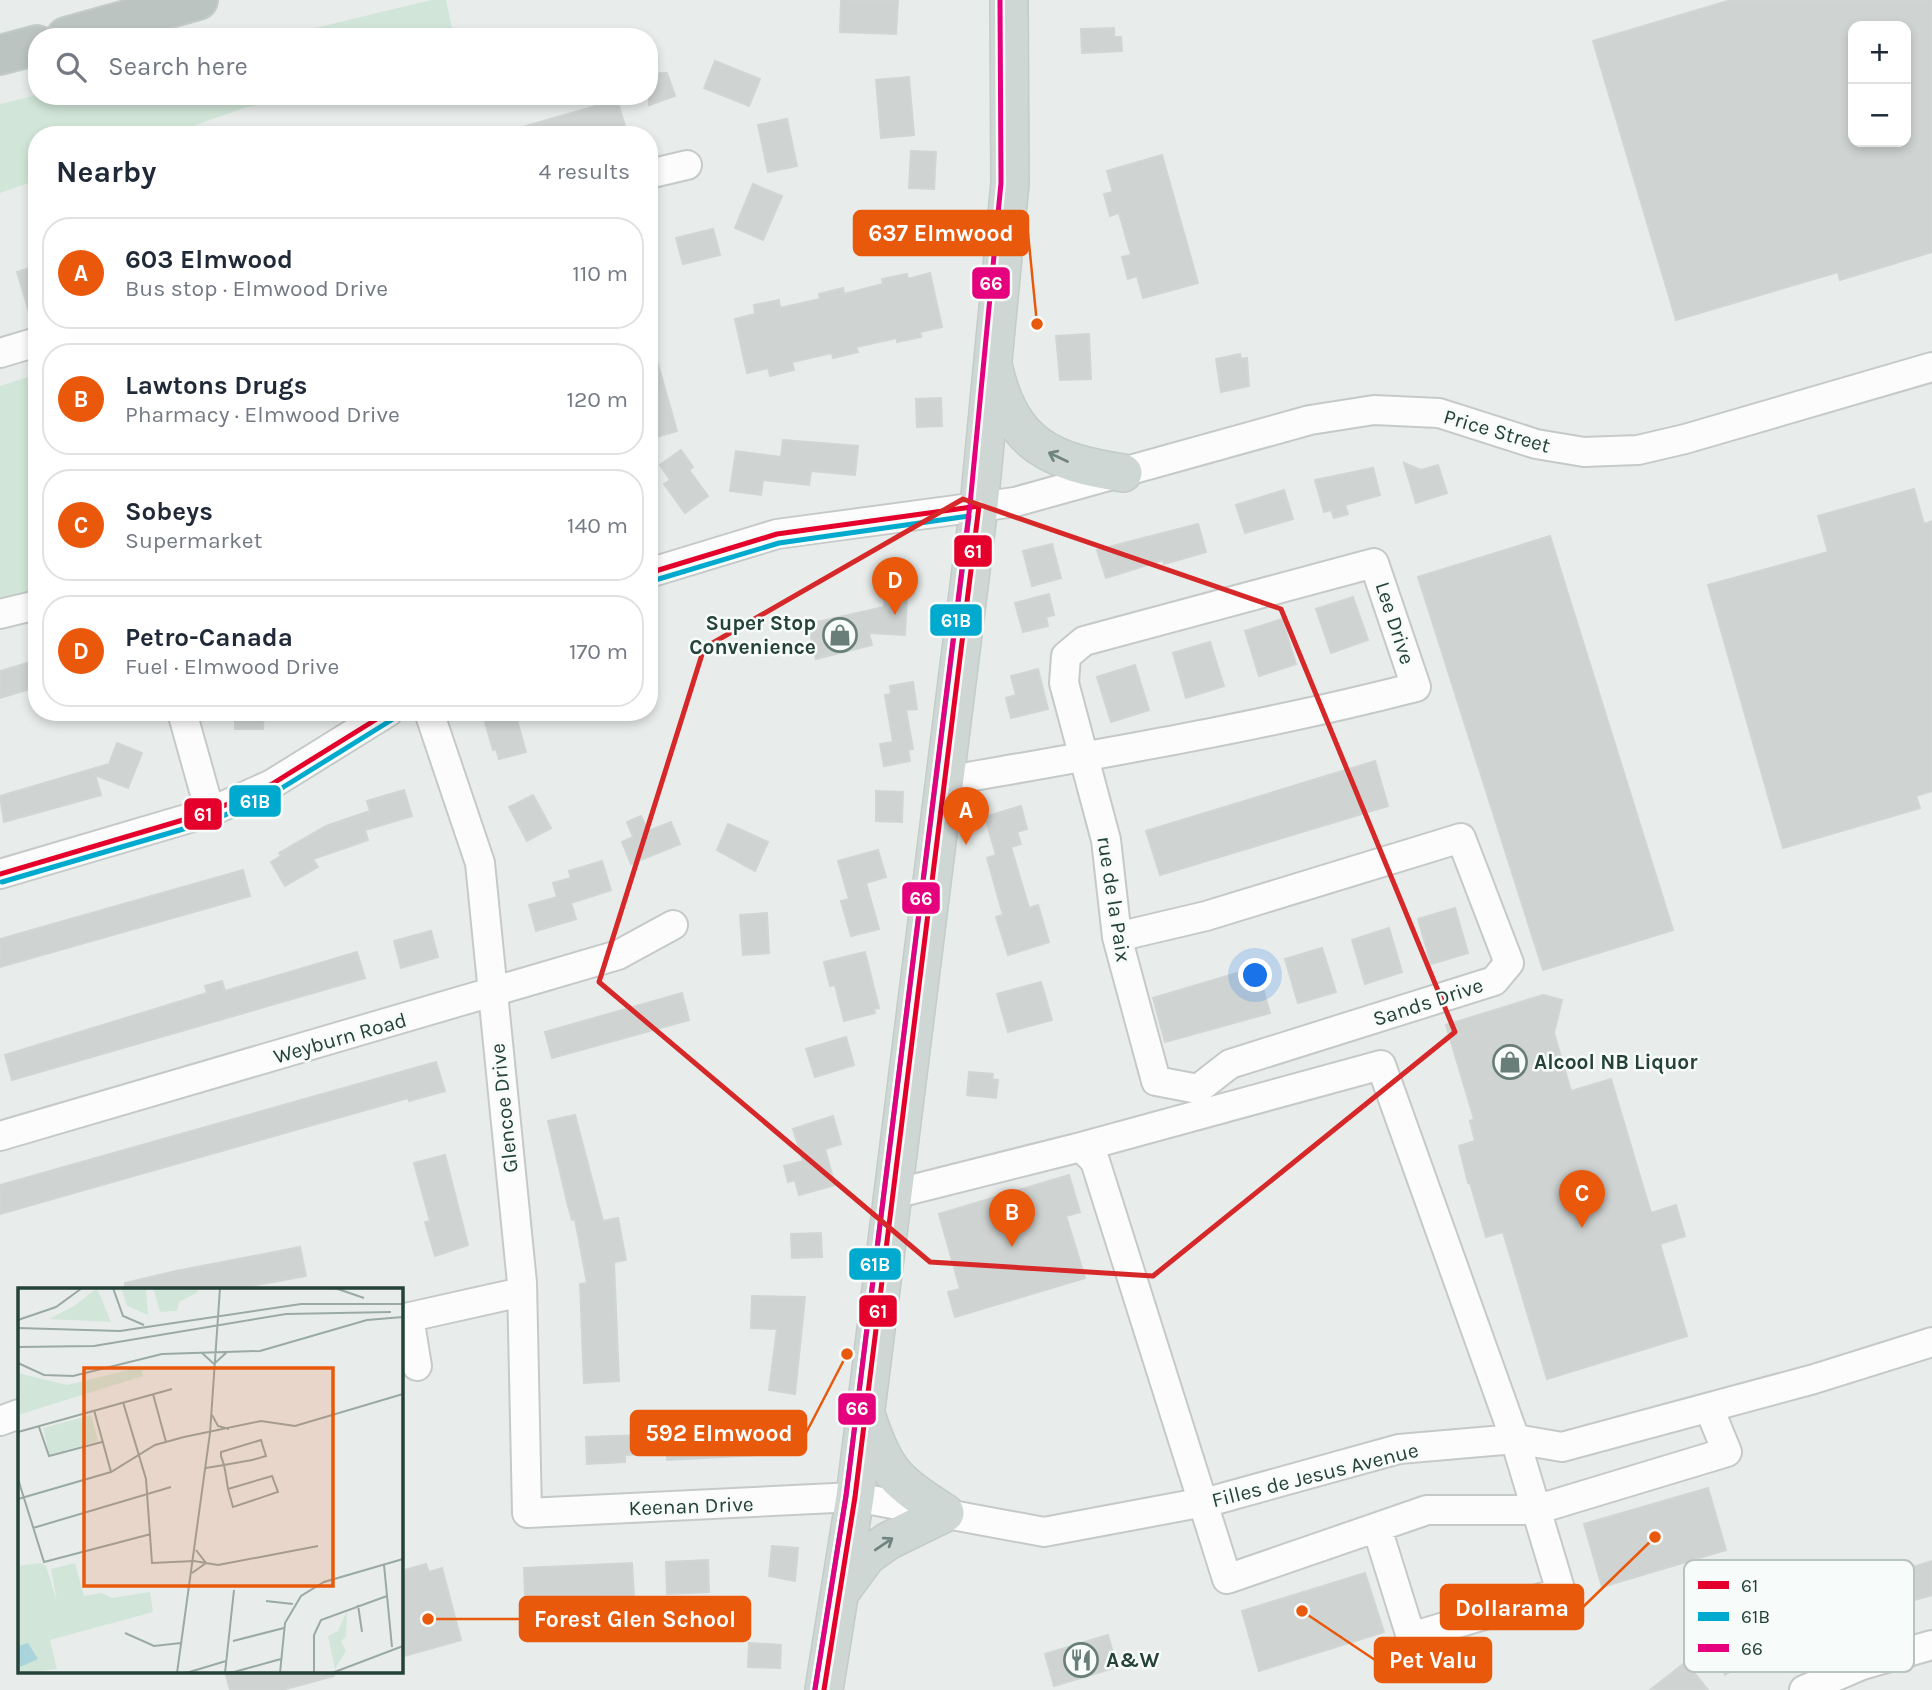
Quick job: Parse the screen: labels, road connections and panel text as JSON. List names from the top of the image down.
{
  "streets": {
    "street": [
      "Price Street",
      "Lee Drive",
      "rue de la Paix",
      "Sands Drive",
      "Weyburn Road",
      "Glencoe Drive",
      "Filles de Jesus Avenue",
      "Keenan Drive"
    ]
  },
  "crossings": [
    ["Lee Drive", "rue de la Paix"],
    ["rue de la Paix", "Sands Drive"],
    ["Weyburn Road", "Glencoe Drive"],
    ["Glencoe Drive", "Keenan Drive"],
    ["Filles de Jesus Avenue", "Keenan Drive"]
  ],
  "places": {
    "other": [
      "637 Elmwood",
      "592 Elmwood",
      "Dollarama",
      "Pet Valu",
      "Forest Glen School"
    ],
    "shop": ["Super Stop Convenience", "Alcool NB Liquor"],
    "restaurant": ["A&W"]
  },
  "lines": ["transit line 66", "transit line 61", "transit line 61B"],
  "legend": ["61", "61B", "66"],
  "page": {
    "map_buttons": ["+", "−"],
    "search": "Search here",
    "heading": ["Nearby", "4 results"],
    "list": [
      {
        "mark": "A",
        "name": "603 Elmwood",
        "note": "Bus stop · Elmwood Drive",
        "value": "110 m"
      },
      {
        "mark": "B",
        "name": "Lawtons Drugs",
        "note": "Pharmacy · Elmwood Drive",
        "value": "120 m"
      },
      {
        "mark": "C",
        "name": "Sobeys",
        "note": "Supermarket",
        "value": "140 m"
      },
      {
        "mark": "D",
        "name": "Petro-Canada",
        "note": "Fuel · Elmwood Drive",
        "value": "170 m"
      }
    ],
    "pins": [
      "D",
      "A",
      "C",
      "B"
    ]
  }
}
